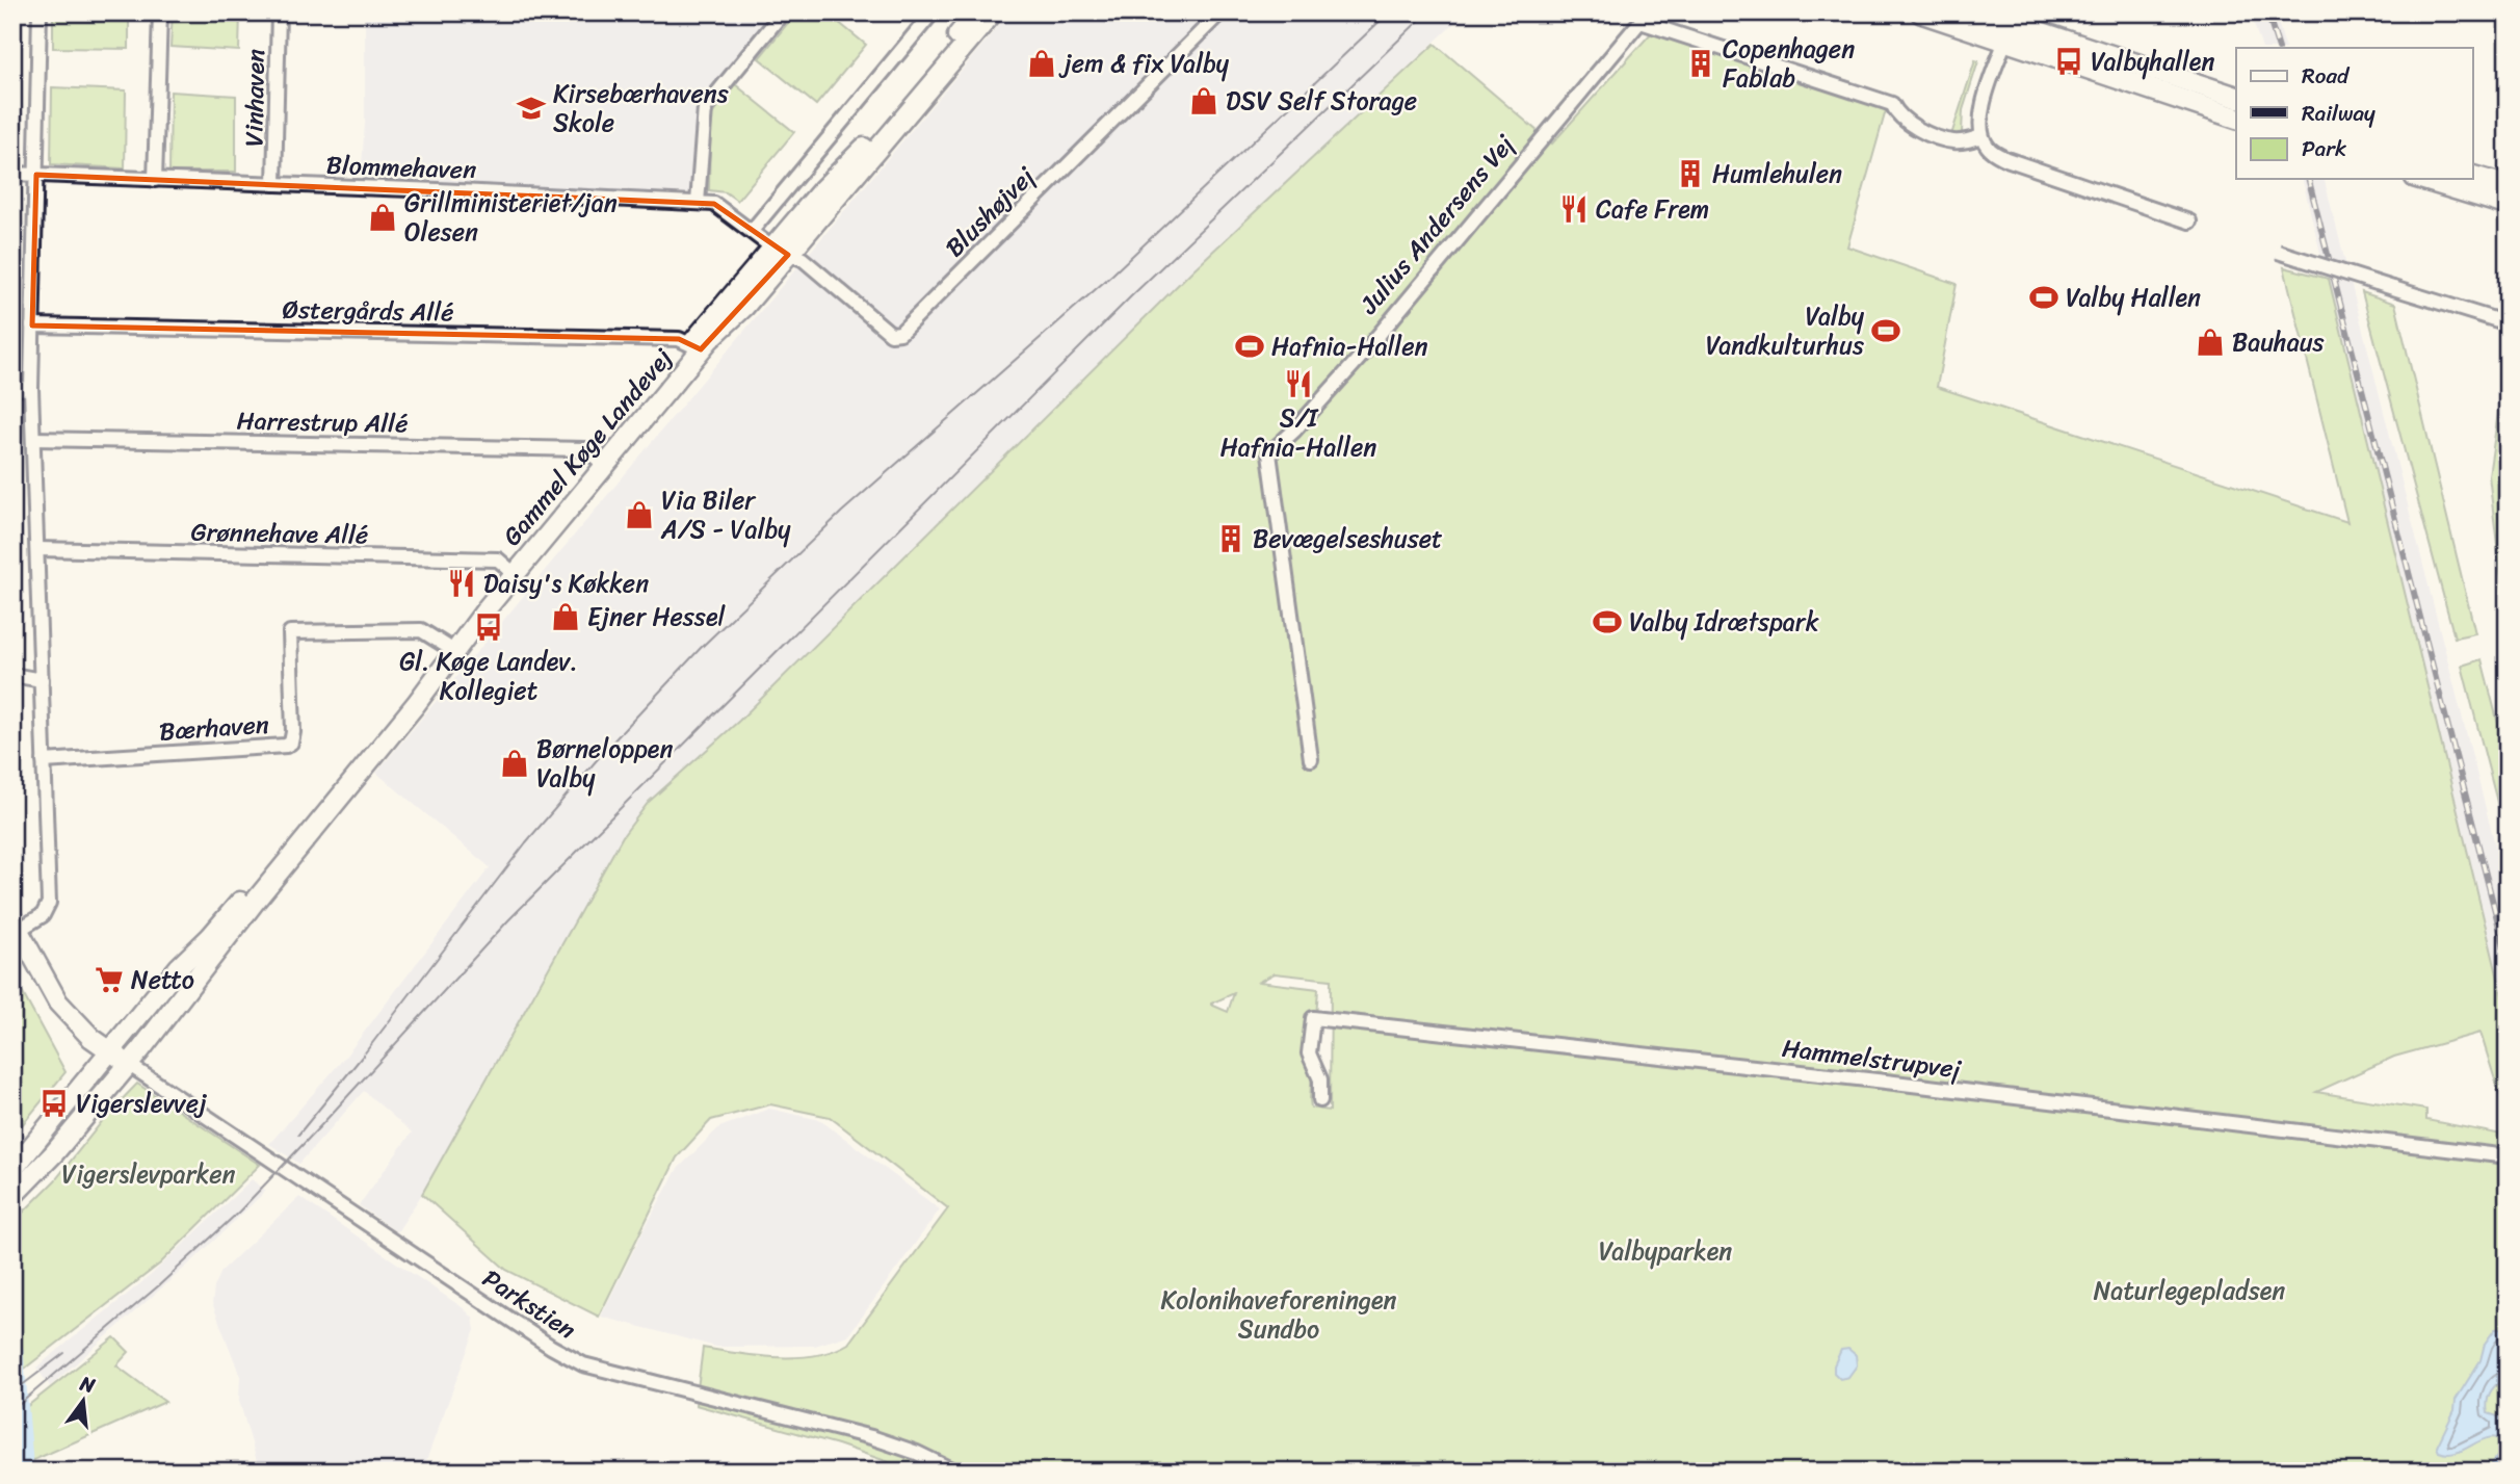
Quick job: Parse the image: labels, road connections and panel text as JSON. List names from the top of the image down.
{
  "streets": {
    "main road": ["Gammel Køge Landevej"],
    "street": [
      "Vinhaven",
      "Blommehaven",
      "Blushøjvej",
      "Julius Andersens Vej",
      "Østergårds Allé",
      "Harrestrup Allé",
      "Grønnehave Allé",
      "Bærhaven",
      "Hammelstrupvej",
      "Parkstien"
    ]
  },
  "crossings": [
    ["Vinhaven", "Blommehaven"],
    ["Blommehaven", "Blushøjvej"],
    ["Blommehaven", "Gammel Køge Landevej"],
    ["Blushøjvej", "Gammel Køge Landevej"],
    ["Østergårds Allé", "Gammel Køge Landevej"],
    ["Harrestrup Allé", "Gammel Køge Landevej"],
    ["Gammel Køge Landevej", "Grønnehave Allé"],
    ["Gammel Køge Landevej", "Bærhaven"],
    ["Gammel Køge Landevej", "Parkstien"]
  ],
  "parks": [
    "Vigerslevparken",
    "Valbyparken",
    "Naturlegepladsen",
    "Kolonihaveforeningen Sundbo"
  ],
  "places": {
    "bus stop": ["Valbyhallen", "Gl. Køge Landev. Kollegiet", "Vigerslevvej"],
    "shop": [
      "jem & fix Valby",
      "DSV Self Storage",
      "Grillministeriet/jan Olesen",
      "Bauhaus",
      "Via Biler A/S - Valby",
      "Ejner Hessel",
      "Børneloppen Valby"
    ],
    "building": ["Copenhagen Fablab", "Humlehulen", "Bevægelseshuset"],
    "school or university": ["Kirsebærhavens Skole"],
    "restaurant": ["Cafe Frem", "S/I Hafnia-Hallen", "Daisy's Køkken"],
    "sports": [
      "Valby Hallen",
      "Valby Vandkulturhus",
      "Hafnia-Hallen",
      "Valby Idrætspark"
    ],
    "supermarket": ["Netto"]
  },
  "legend": ["Road", "Railway", "Park"],
  "north": "top"
}
